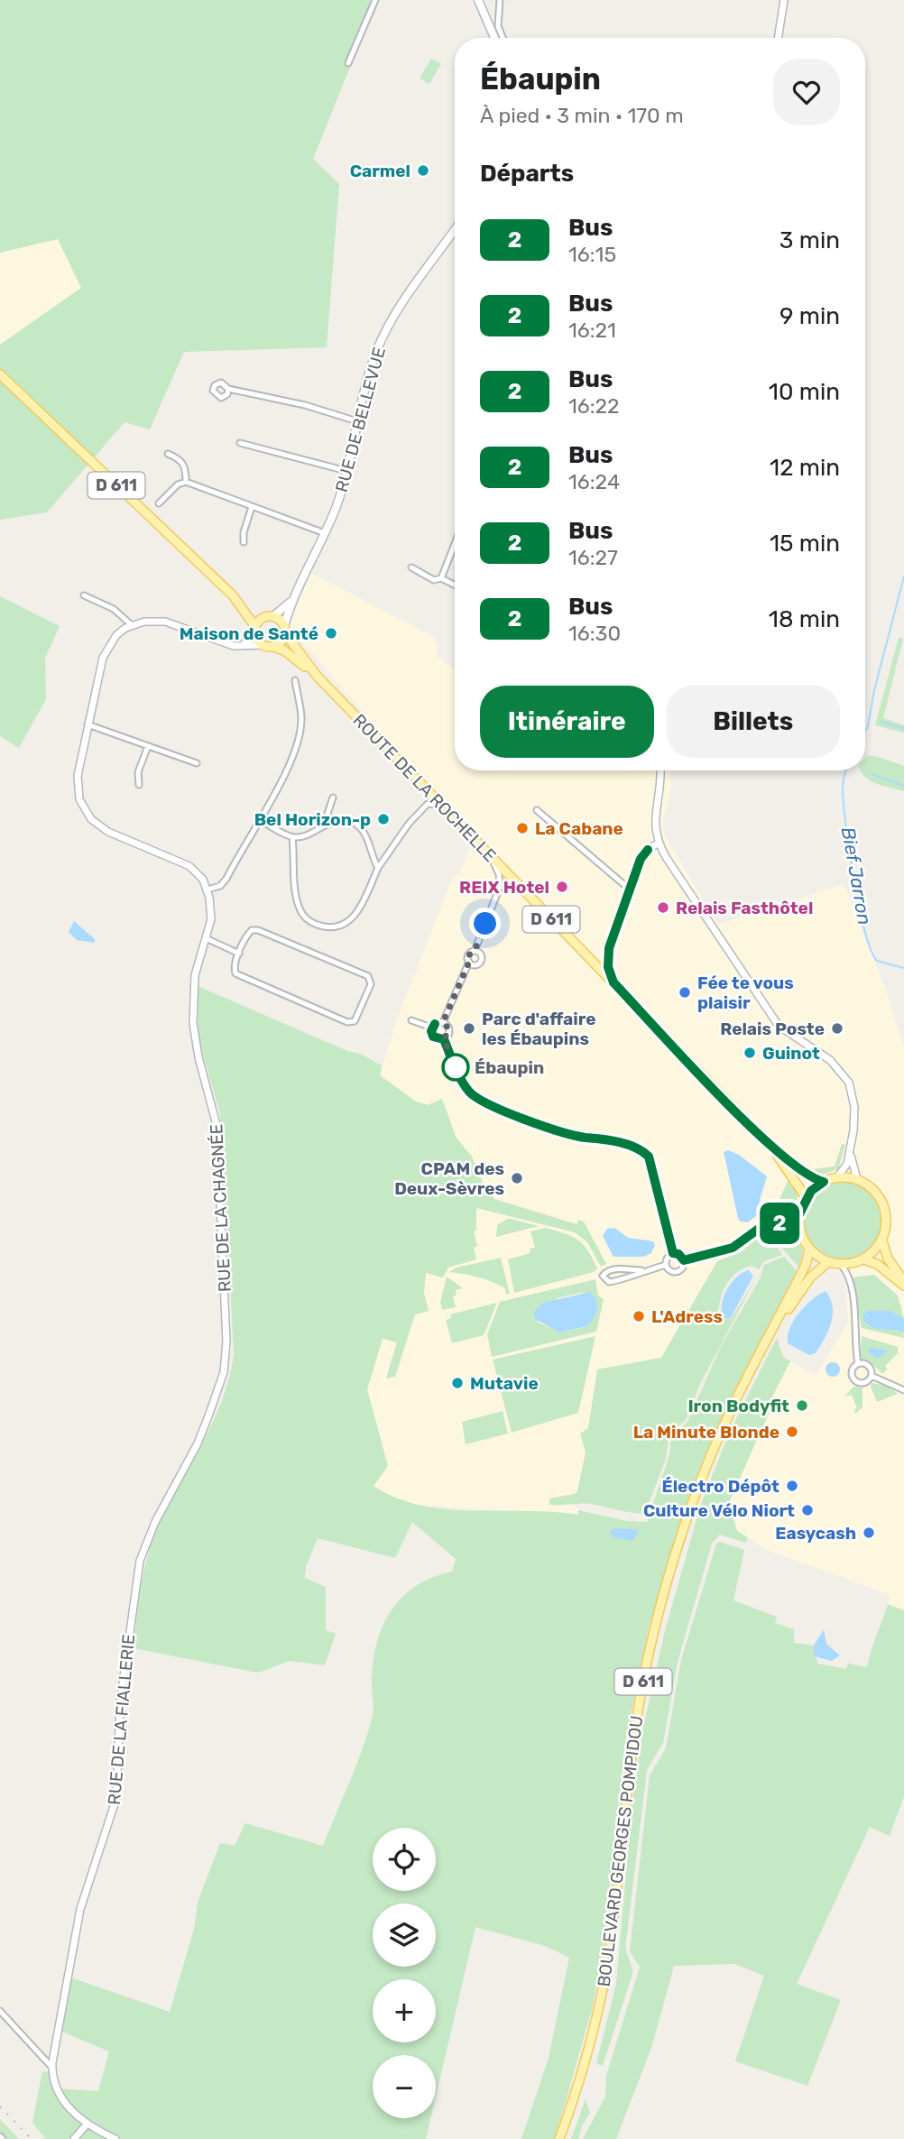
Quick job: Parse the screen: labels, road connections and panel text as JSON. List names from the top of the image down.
{
  "streets": {
    "main road": [
      "RUE DE BELLEVUE",
      "D 611",
      "ROUTE DE LA ROCHELLE",
      "BOULEVARD GEORGES POMPIDOU"
    ],
    "street": ["RUE DE LA CHAGNÉE", "RUE DE LA FIALLERIE"]
  },
  "crossings": [
    ["RUE DE BELLEVUE", "D 611"],
    ["RUE DE BELLEVUE", "ROUTE DE LA ROCHELLE"],
    ["D 611", "ROUTE DE LA ROCHELLE"],
    ["ROUTE DE LA ROCHELLE", "BOULEVARD GEORGES POMPIDOU"],
    ["RUE DE LA CHAGNÉE", "RUE DE LA FIALLERIE"]
  ],
  "water": ["Bief Jarron"],
  "places": [
    "Carmel",
    "Maison de Santé",
    "Bel Horizon-p",
    "La Cabane",
    "REIX Hotel",
    "Relais Fasthôtel",
    "Fée te vous plaisir",
    "Parc d'affaire les Ébaupins",
    "Relais Poste",
    "Guinot",
    "Ébaupin",
    "CPAM des Deux-Sèvres",
    "L'Adress",
    "Mutavie",
    "Iron Bodyfit",
    "La Minute Blonde",
    "Électro Dépôt",
    "Culture Vélo Niort",
    "Easycash"
  ],
  "lines": ["bus line 2"],
  "page": {
    "on_map": "2",
    "heading": [
      ["Ébaupin", "À pied · 3 min · 170 m"],
      "Départs"
    ],
    "list": [
      {
        "mark": "2",
        "name": "Bus",
        "note": "16:15",
        "value": "3 min"
      },
      {
        "mark": "2",
        "name": "Bus",
        "note": "16:21",
        "value": "9 min"
      },
      {
        "mark": "2",
        "name": "Bus",
        "note": "16:22",
        "value": "10 min"
      },
      {
        "mark": "2",
        "name": "Bus",
        "note": "16:24",
        "value": "12 min"
      },
      {
        "mark": "2",
        "name": "Bus",
        "note": "16:27",
        "value": "15 min"
      },
      {
        "mark": "2",
        "name": "Bus",
        "note": "16:30",
        "value": "18 min"
      }
    ],
    "buttons": ["Itinéraire", "Billets"],
    "map_buttons": ["+", "−"]
  }
}
